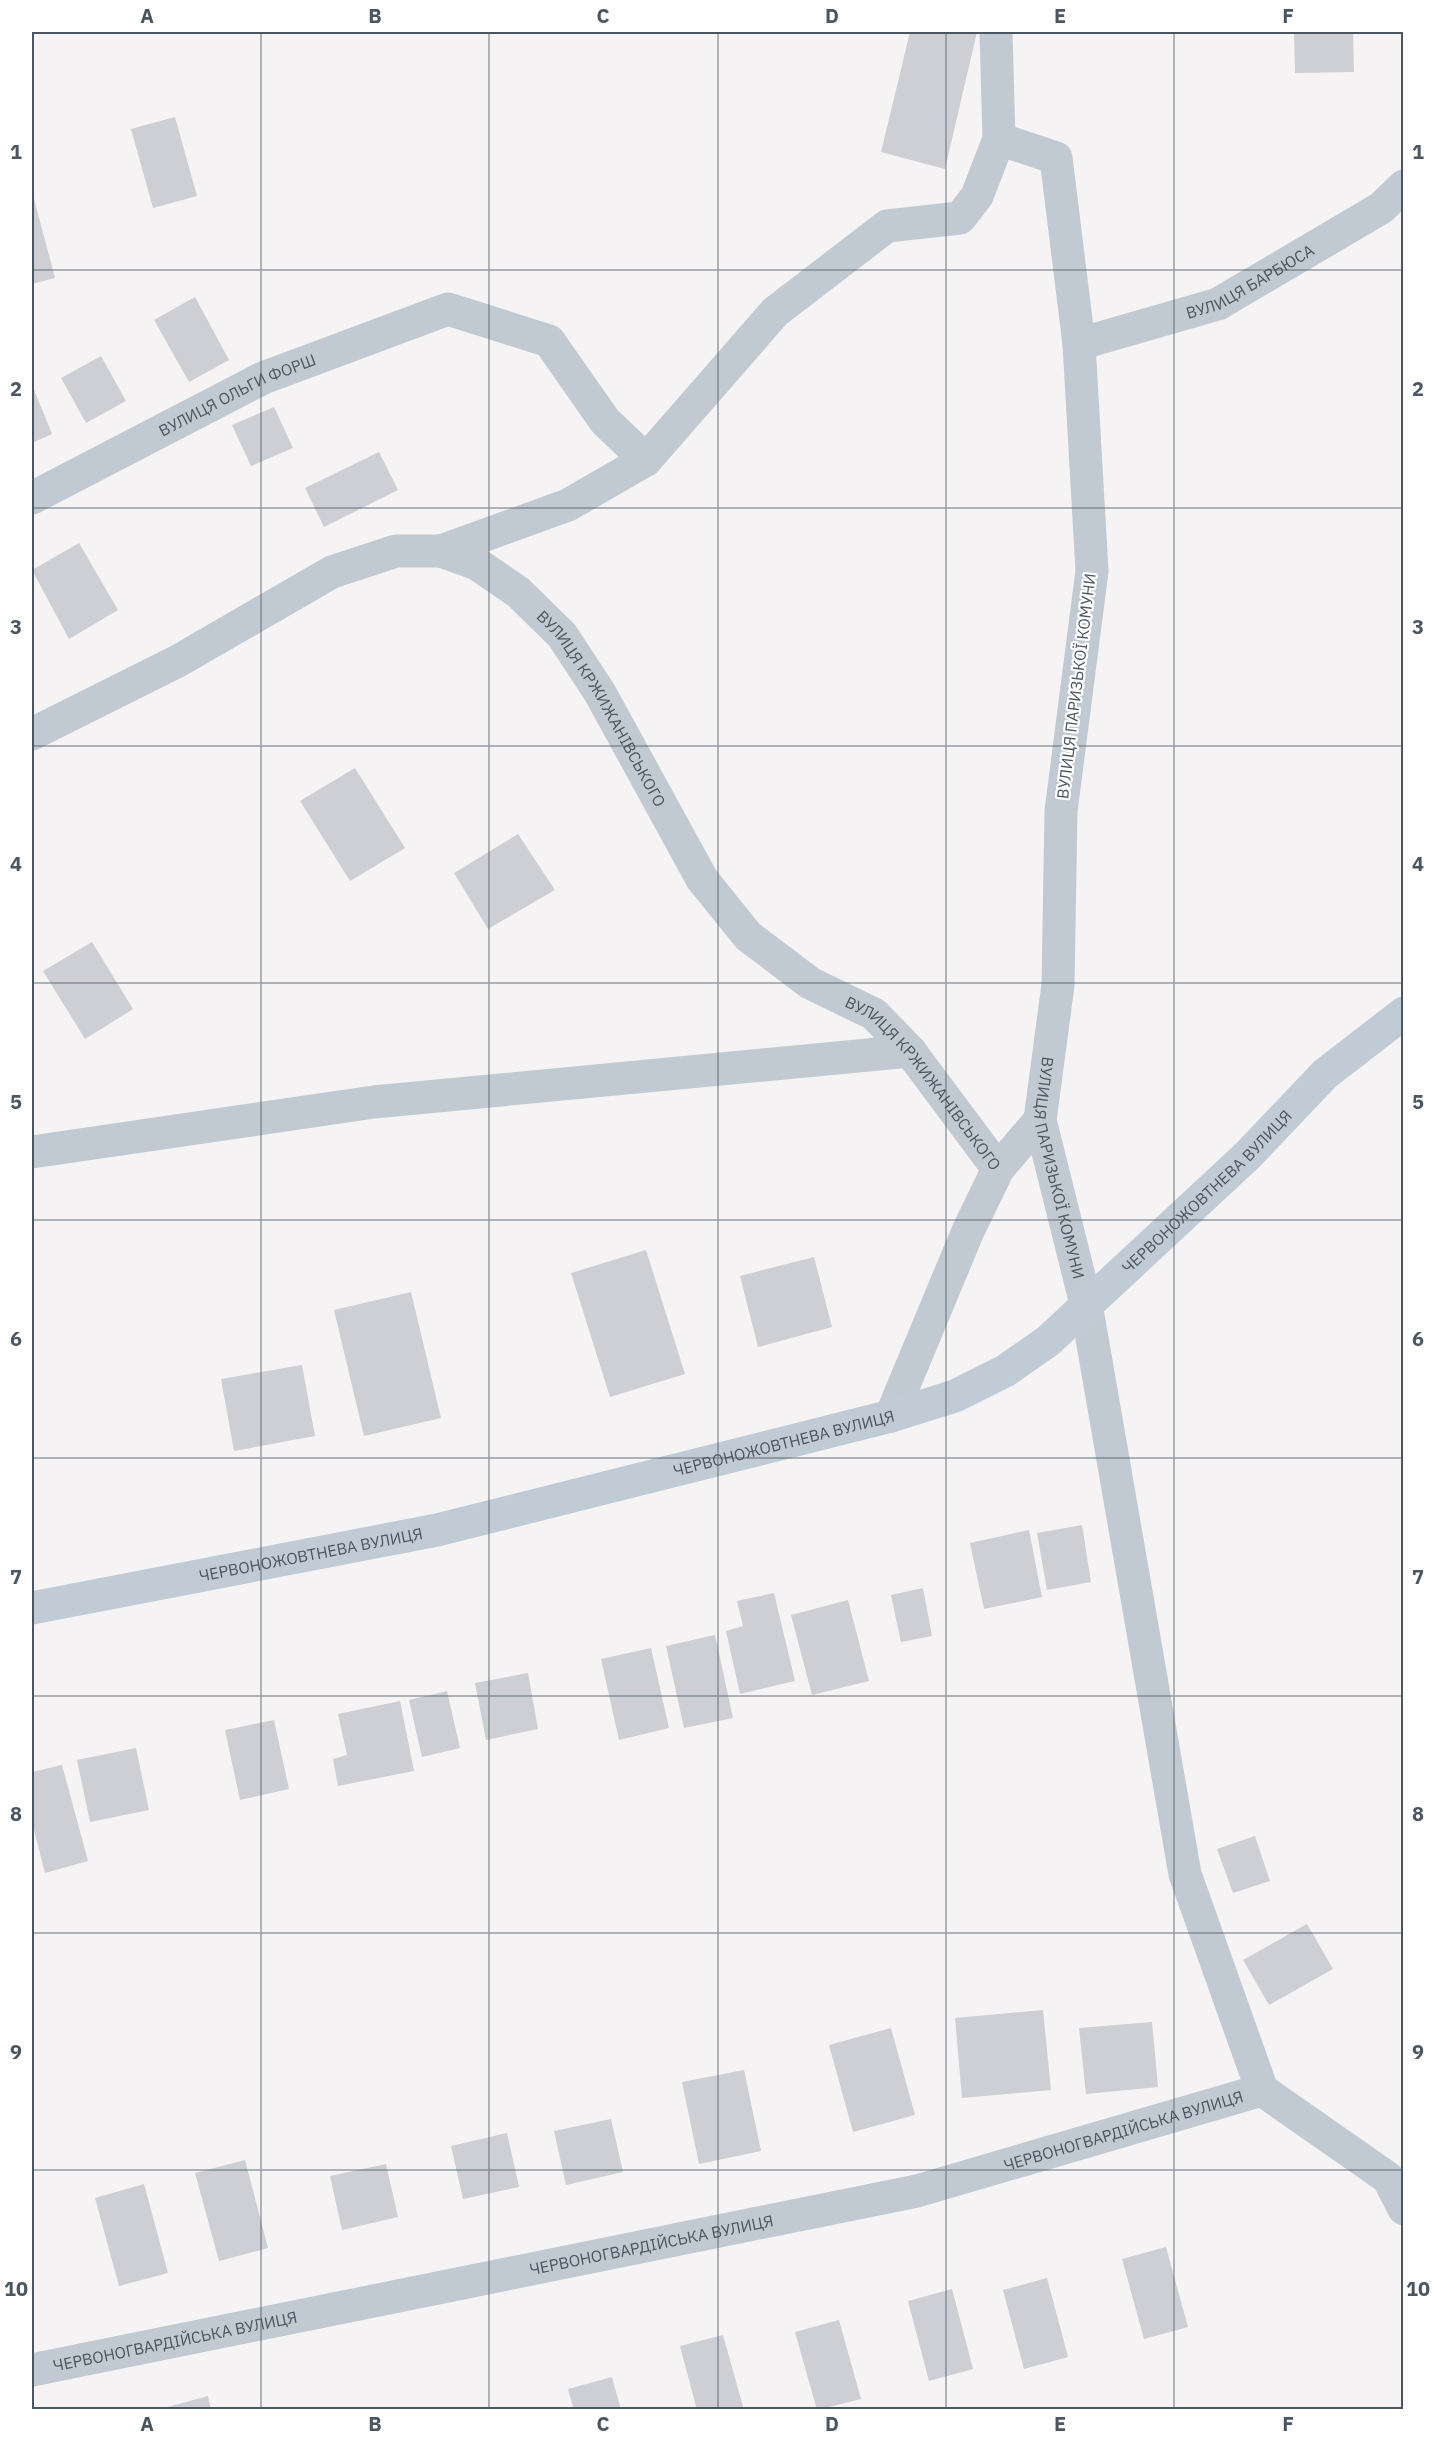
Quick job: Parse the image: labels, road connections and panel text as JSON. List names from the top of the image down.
{
  "streets": {
    "street": [
      "ВУЛИЦЯ БАРБЮСА",
      "ВУЛИЦЯ ОЛЬГИ ФОРШ",
      "ВУЛИЦЯ ПАРИЗЬКОЇ КОМУНИ",
      "ВУЛИЦЯ КРЖИЖАНІВСЬКОГО",
      "ЧЕРВОНОЖОВТНЕВА ВУЛИЦЯ",
      "ЧЕРВОНОГВАРДІЙСЬКА ВУЛИЦЯ"
    ]
  },
  "crossings": [
    ["ВУЛИЦЯ БАРБЮСА", "ВУЛИЦЯ ПАРИЗЬКОЇ КОМУНИ"],
    ["ВУЛИЦЯ ПАРИЗЬКОЇ КОМУНИ", "ВУЛИЦЯ КРЖИЖАНІВСЬКОГО"],
    ["ВУЛИЦЯ ПАРИЗЬКОЇ КОМУНИ", "ЧЕРВОНОЖОВТНЕВА ВУЛИЦЯ"],
    ["ВУЛИЦЯ ПАРИЗЬКОЇ КОМУНИ", "ЧЕРВОНОГВАРДІЙСЬКА ВУЛИЦЯ"]
  ],
  "grid": {
    "columns": [
      "A",
      "B",
      "C",
      "D",
      "E",
      "F"
    ],
    "rows": [
      "1",
      "2",
      "3",
      "4",
      "5",
      "6",
      "7",
      "8",
      "9",
      "10"
    ]
  }
}
